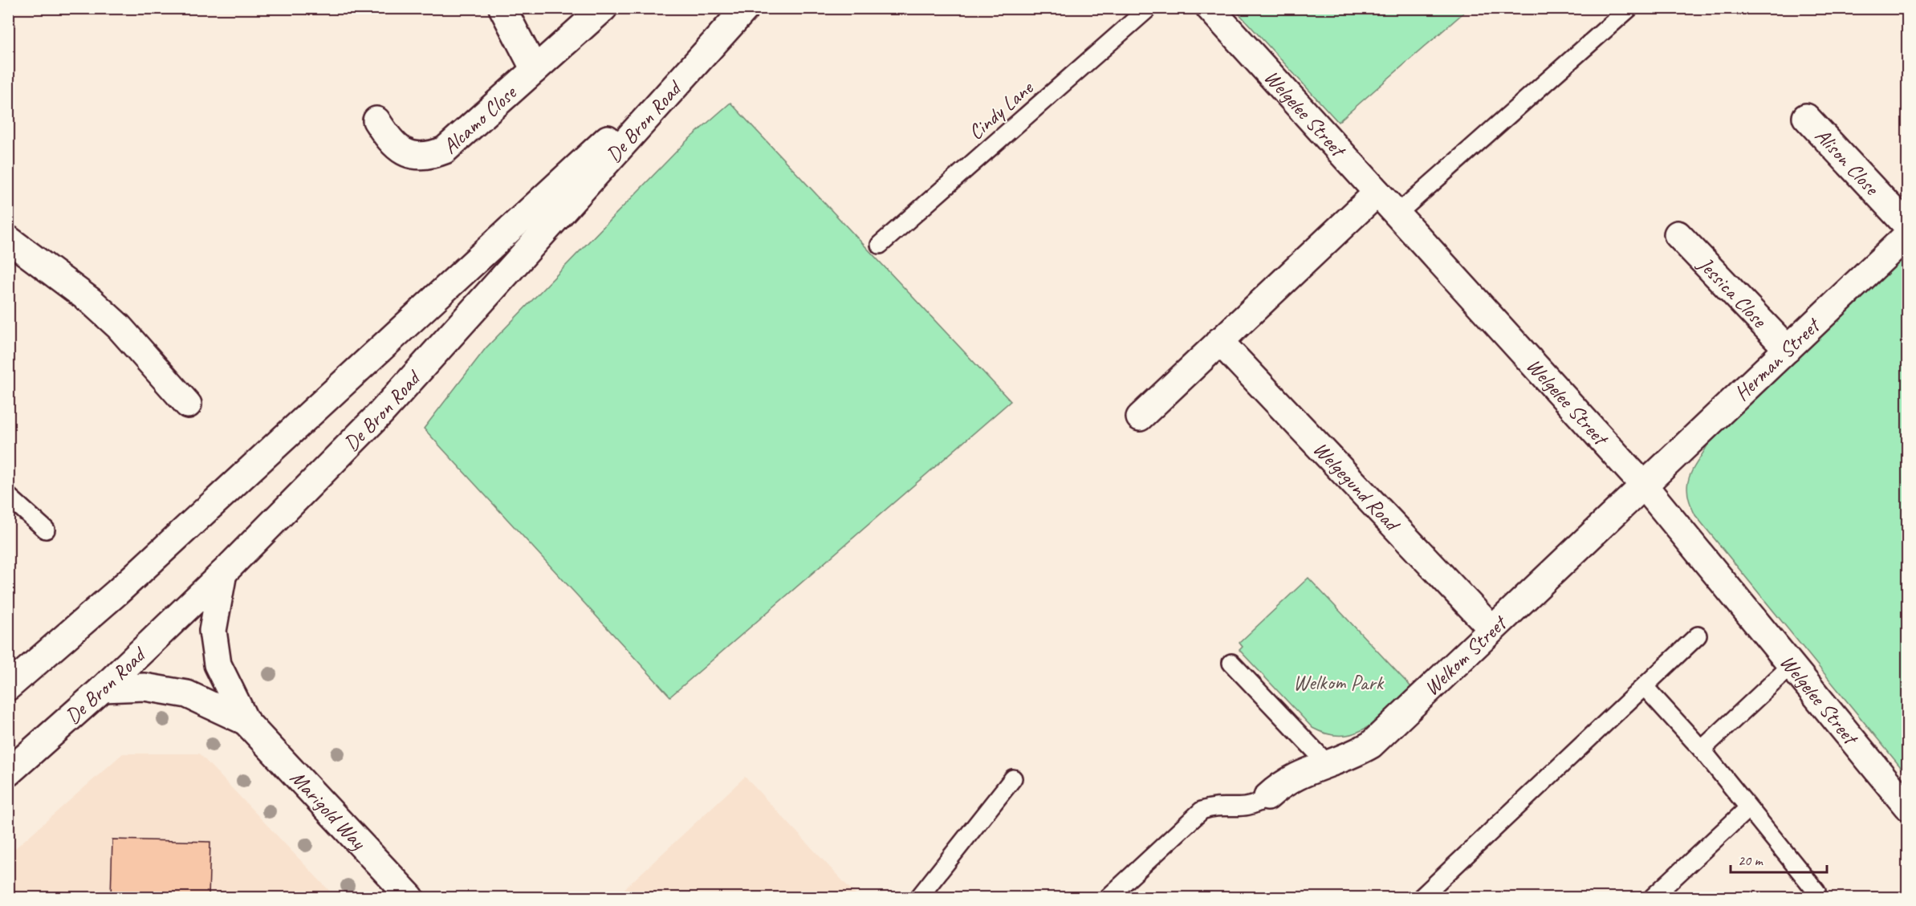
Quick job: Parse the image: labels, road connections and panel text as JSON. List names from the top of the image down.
{
  "streets": {
    "street": [
      "Welgelee Street",
      "Alcamo Close",
      "De Bron Road",
      "Alison Close",
      "Jessica Close",
      "Herman Street",
      "Welgegund Road",
      "Welkom Street",
      "Marigold Way"
    ],
    "lane": ["Cindy Lane"]
  },
  "crossings": [
    ["Welgelee Street", "Herman Street"],
    ["Welgelee Street", "Welkom Street"],
    ["De Bron Road", "Marigold Way"],
    ["Jessica Close", "Herman Street"],
    ["Herman Street", "Welkom Street"],
    ["Welgegund Road", "Welkom Street"]
  ],
  "parks": ["Welkom Park"],
  "scale_bar": "20 m"
}
